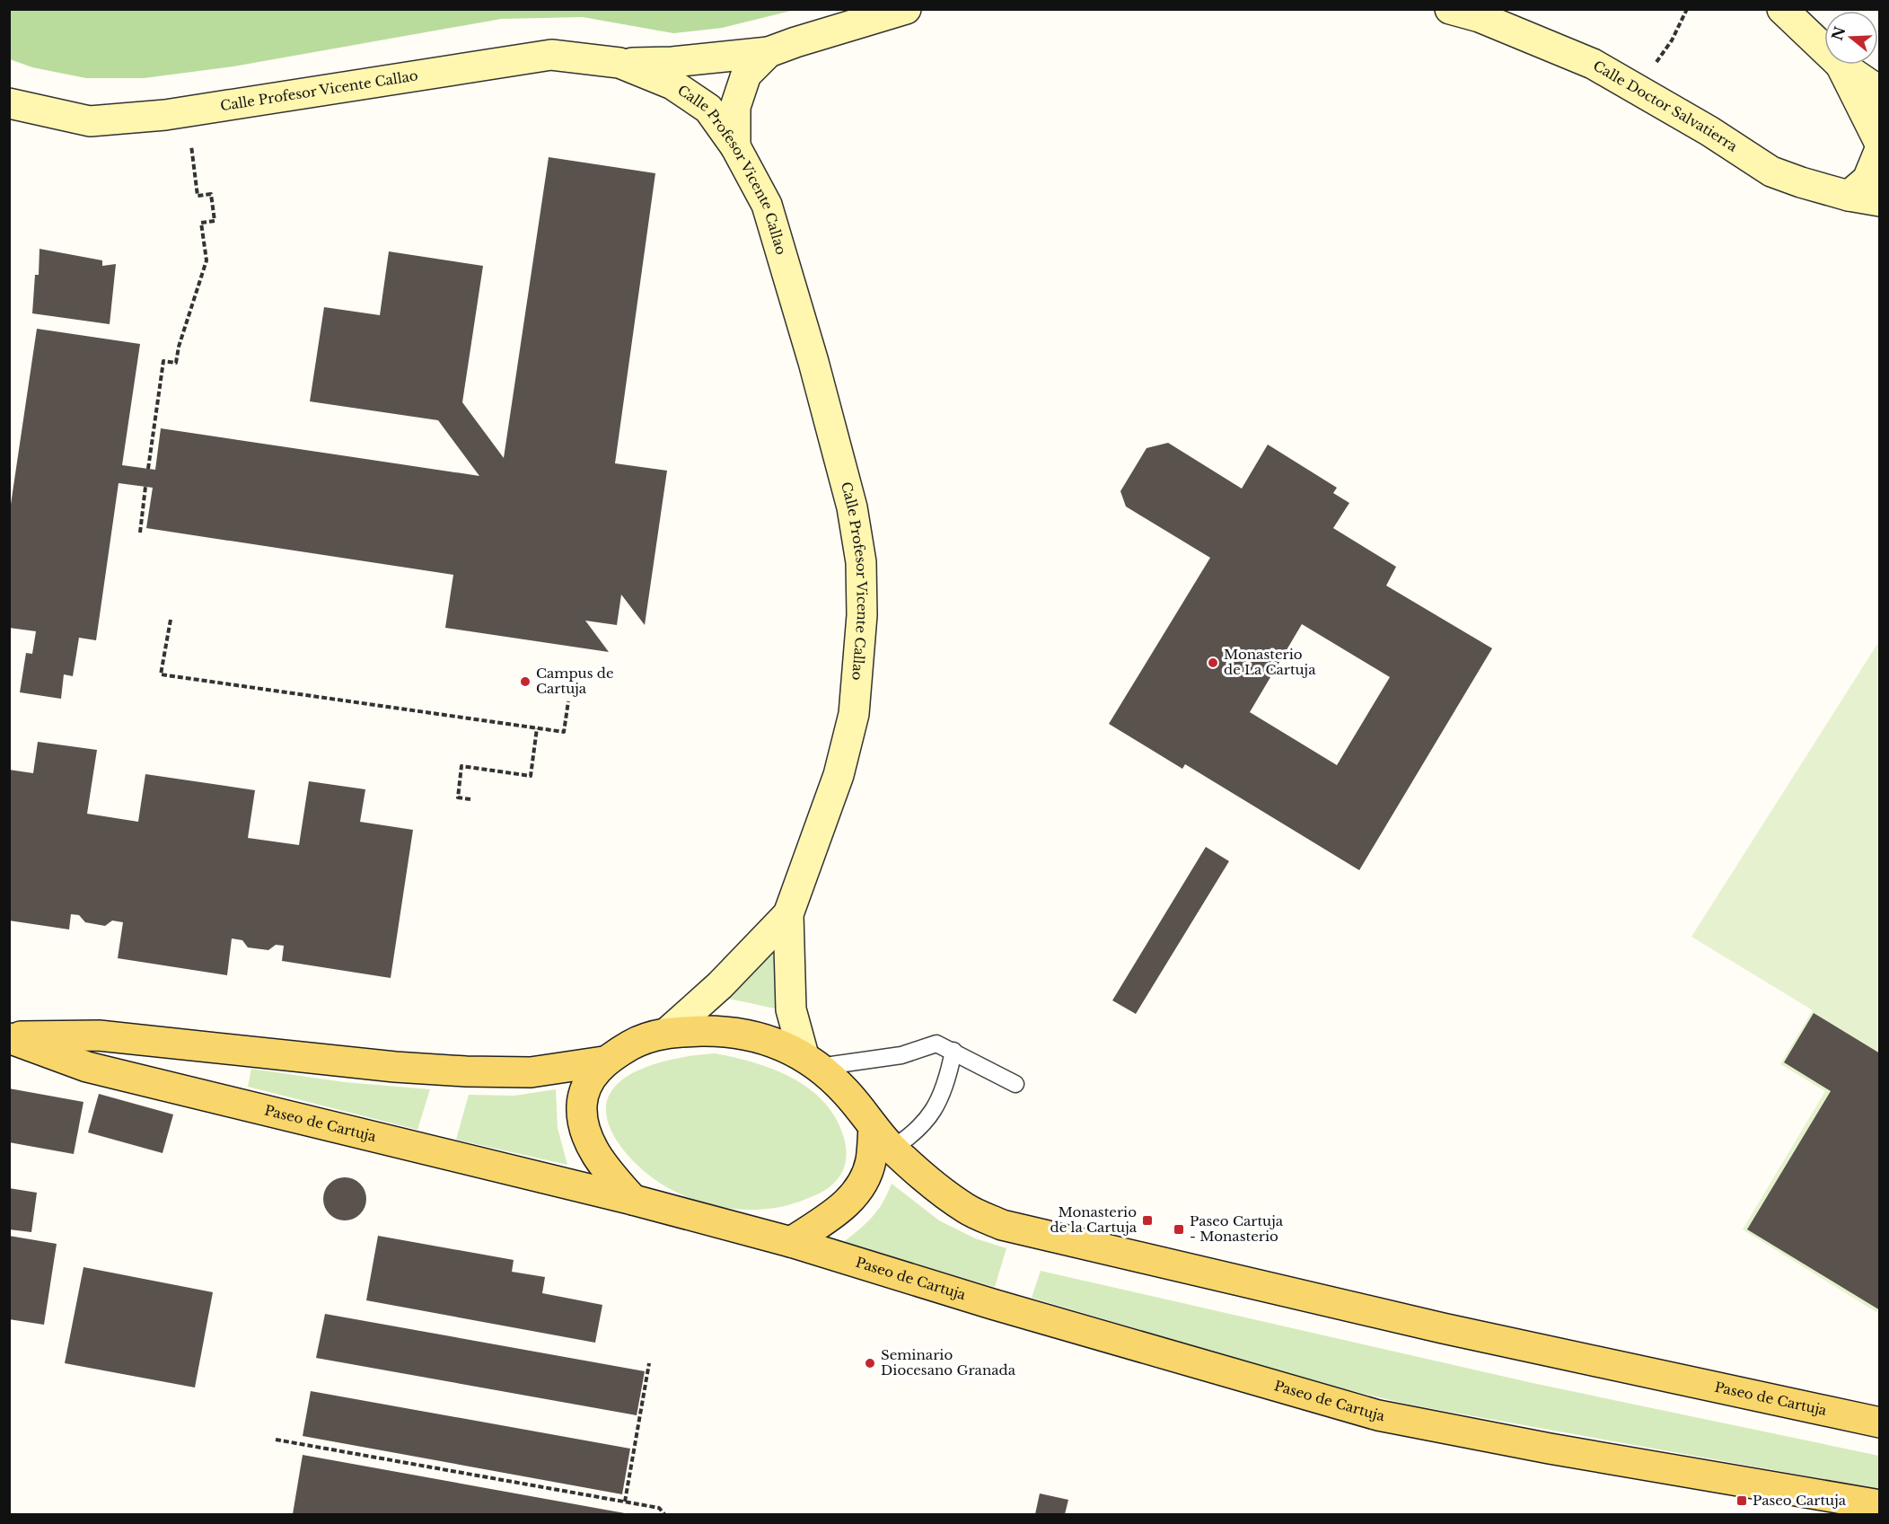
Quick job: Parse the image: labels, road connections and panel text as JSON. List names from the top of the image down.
{
  "streets": {
    "main road": ["Paseo de Cartuja"],
    "street": ["Calle Profesor Vicente Callao", "Calle Doctor Salvatierra"]
  },
  "crossings": [
    ["Calle Profesor Vicente Callao", "Paseo de Cartuja"]
  ],
  "places": {
    "other": ["Monasterio de La Cartuja", "Campus de Cartuja", "Seminario Diocesano Granada"],
    "transit": ["Monasterio de la Cartuja", "Paseo Cartuja - Monasterio", "Paseo Cartuja"]
  },
  "north": "left"
}
